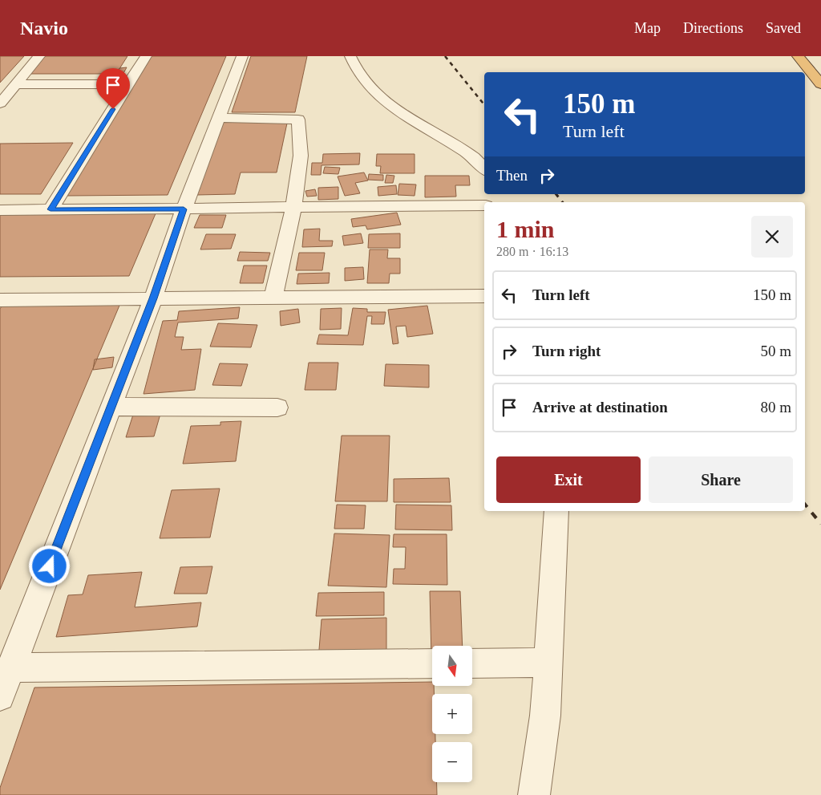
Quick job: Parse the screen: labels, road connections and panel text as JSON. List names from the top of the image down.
{
  "north": "bottom",
  "page": {
    "header": "Navio",
    "nav": ["Map", "Directions", "Saved"],
    "turn": ["150 m", "Turn left"],
    "then": "Then",
    "heading": ["1 min", "280 m · 16:13"],
    "list": [
      {
        "name": "Turn left",
        "value": "150 m"
      },
      {
        "name": "Turn right",
        "value": "50 m"
      },
      {
        "name": "Arrive at destination",
        "value": "80 m"
      }
    ],
    "buttons": ["Exit", "Share"],
    "map_buttons": ["+", "−"]
  }
}
